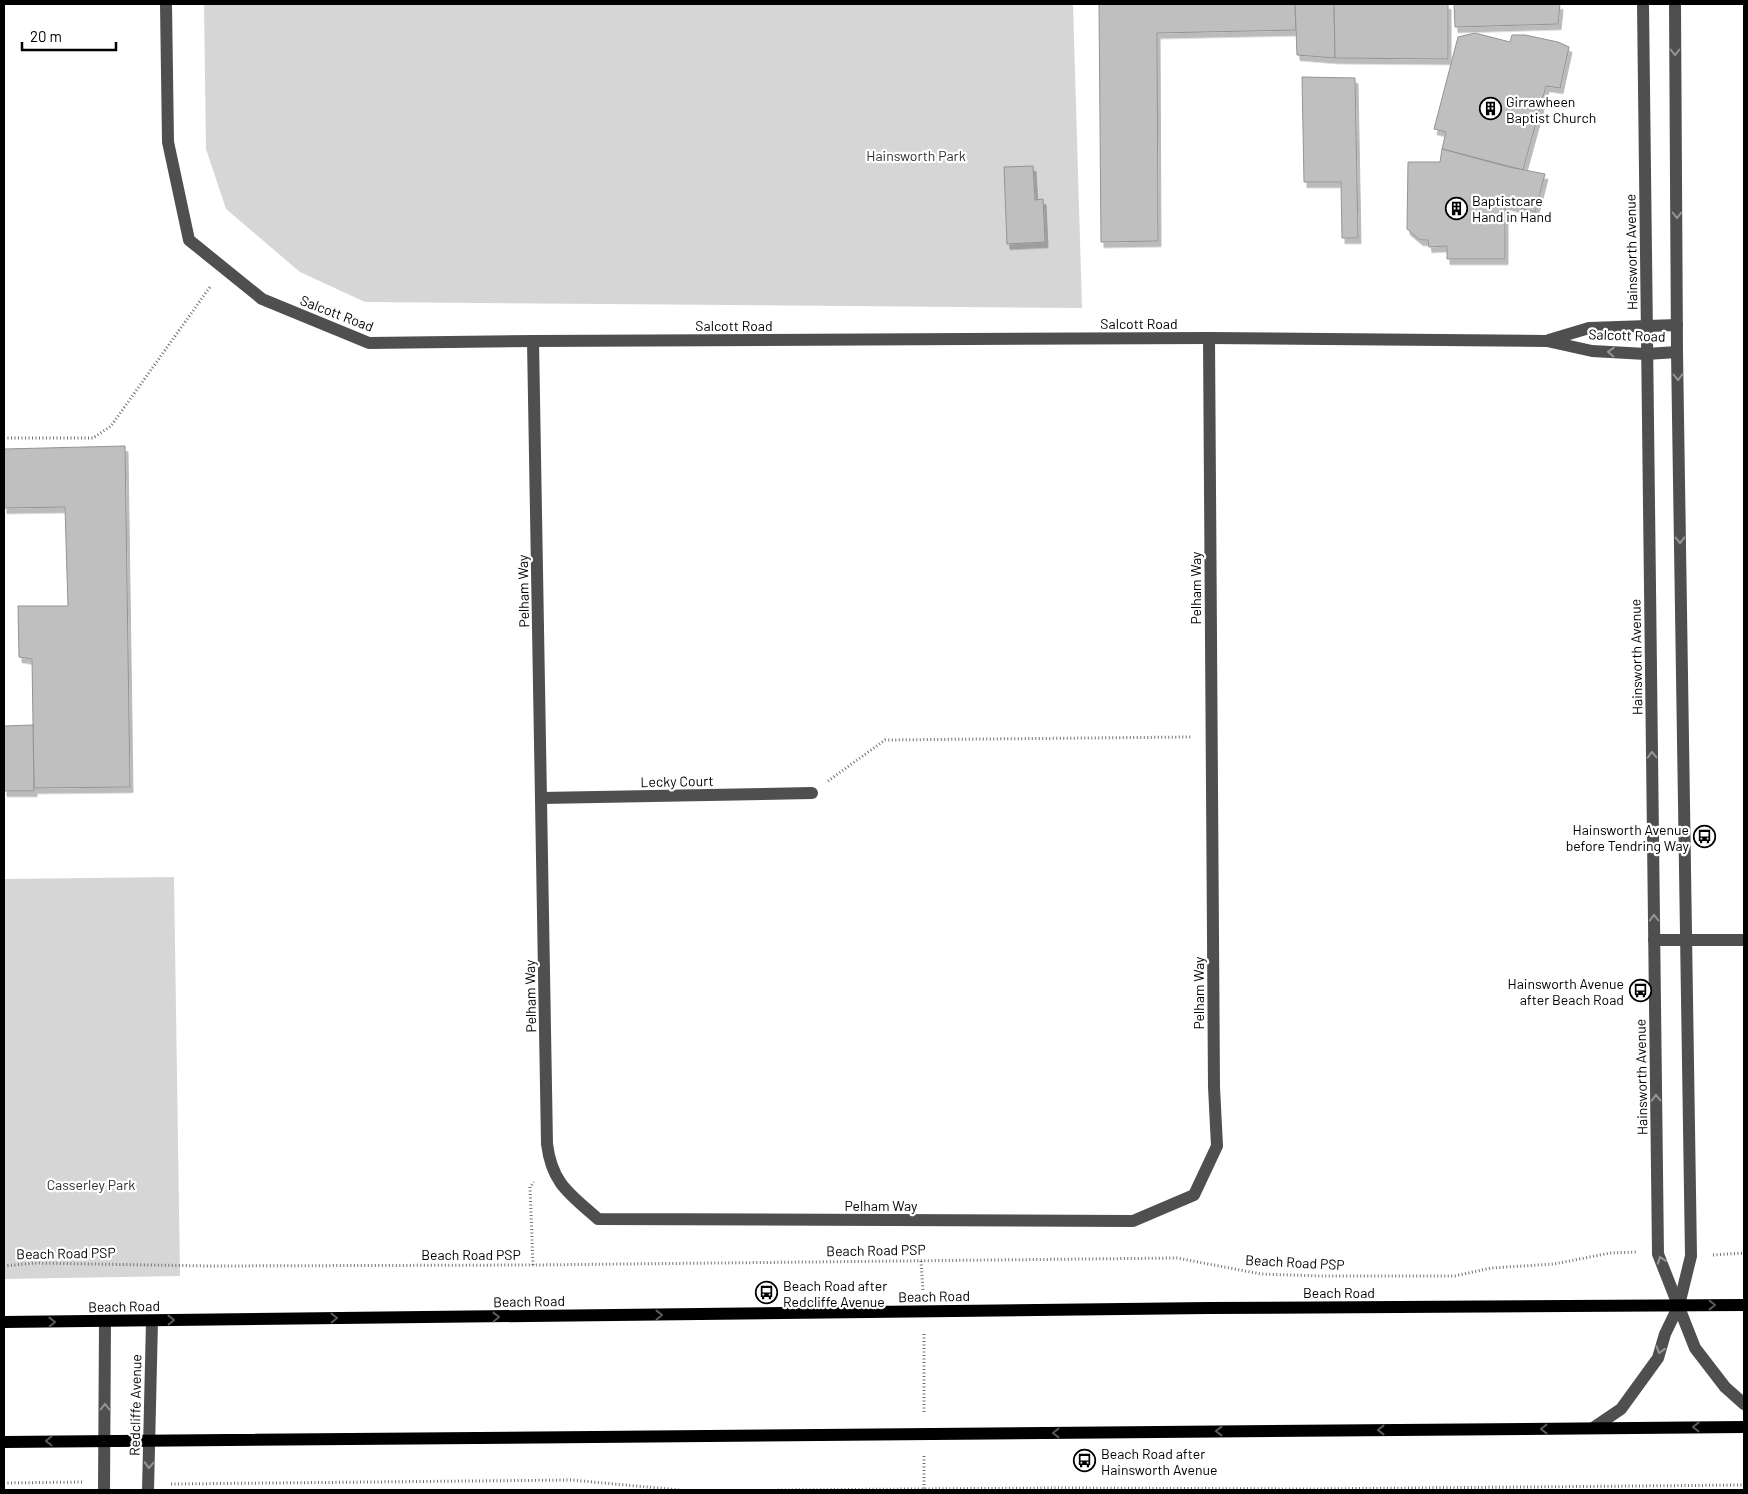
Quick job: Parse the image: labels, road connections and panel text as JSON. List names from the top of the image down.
{
  "streets": {
    "main road": ["Beach Road"],
    "street": [
      "Hainsworth Avenue",
      "Salcott Road",
      "Pelham Way",
      "Lecky Court",
      "Redcliffe Avenue"
    ],
    "path": ["Beach Road PSP"]
  },
  "crossings": [
    ["Hainsworth Avenue", "Salcott Road"],
    ["Hainsworth Avenue", "Beach Road PSP"],
    ["Hainsworth Avenue", "Beach Road"],
    ["Salcott Road", "Pelham Way"],
    ["Pelham Way", "Lecky Court"],
    ["Beach Road", "Redcliffe Avenue"]
  ],
  "one_way": ["Beach Road"],
  "parks": ["Hainsworth Park", "Casserley Park"],
  "places": {
    "building": ["Girrawheen Baptist Church", "Baptistcare Hand in Hand"],
    "bus stop": [
      "Hainsworth Avenue before Tendring Way",
      "Hainsworth Avenue after Beach Road",
      "Beach Road after Redcliffe Avenue",
      "Beach Road after Hainsworth Avenue"
    ]
  },
  "scale_bar": "20 m"
}
